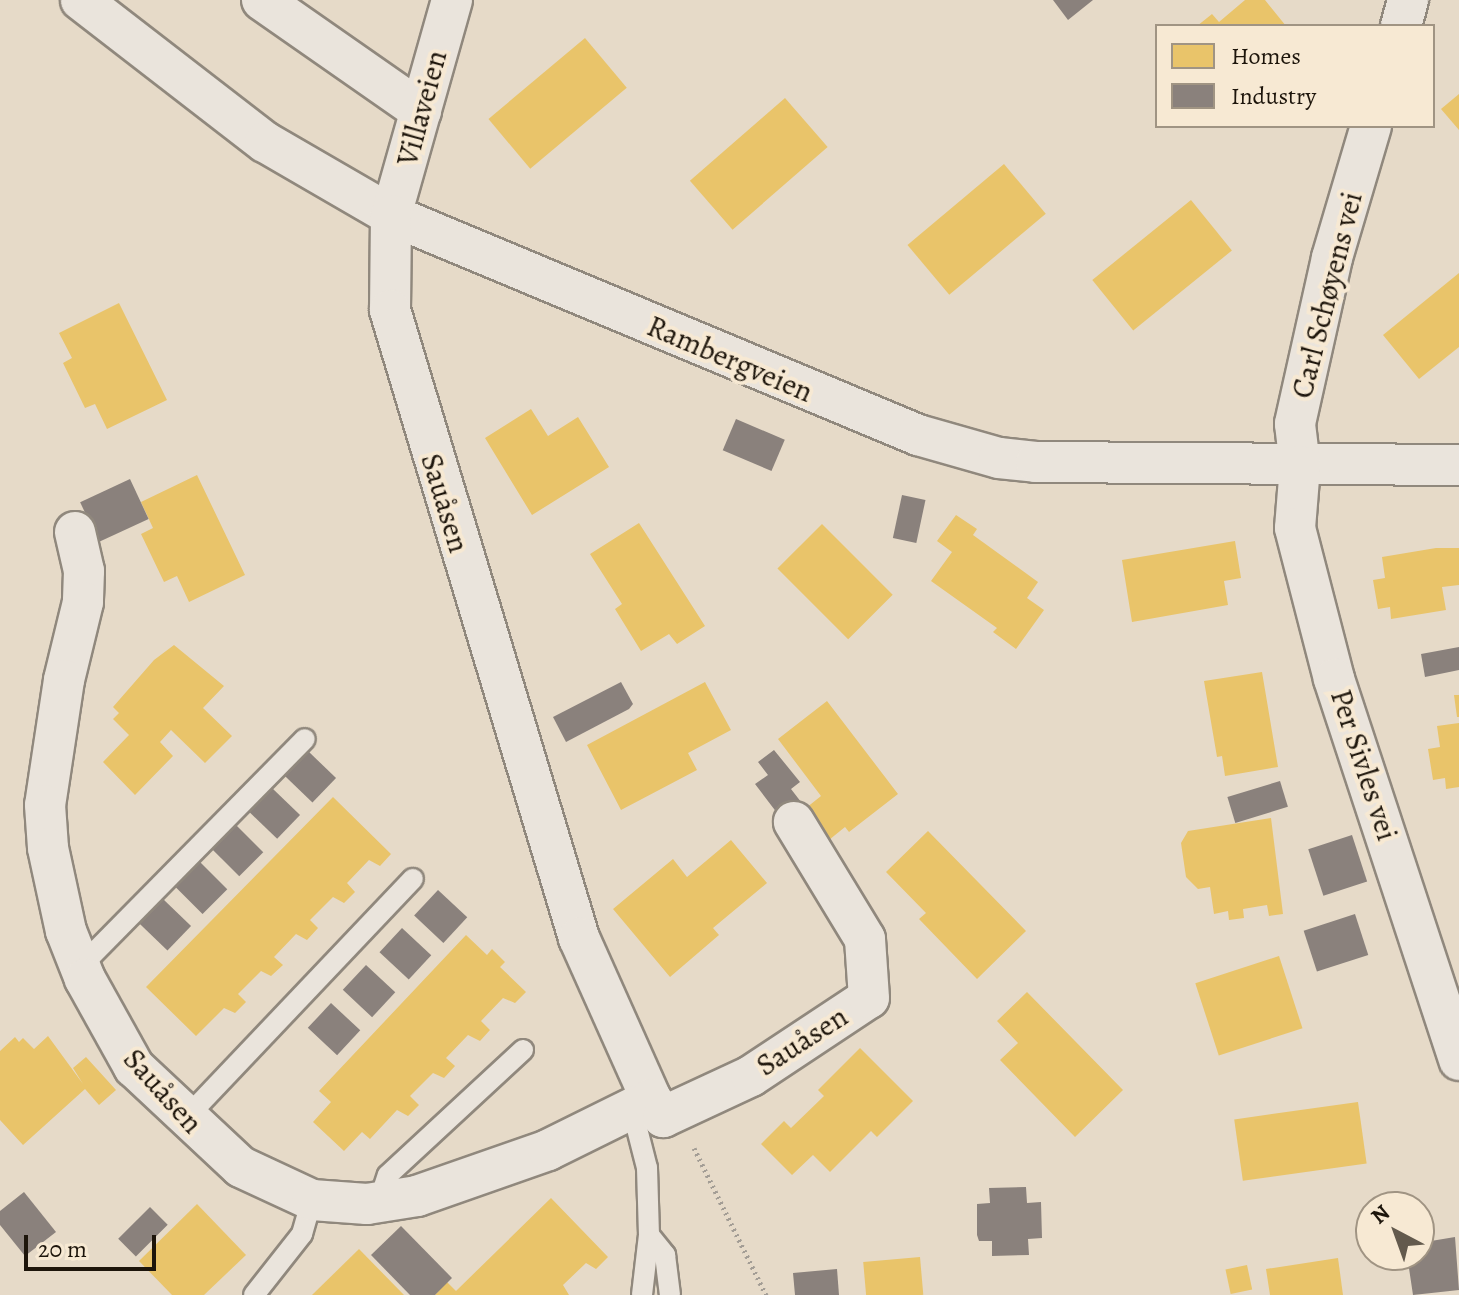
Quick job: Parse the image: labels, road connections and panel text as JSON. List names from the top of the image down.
{
  "streets": {
    "street": [
      "Villaveien",
      "Carl Schøyens vei",
      "Rambergveien",
      "Sauåsen",
      "Per Sivles vei"
    ]
  },
  "crossings": [
    ["Villaveien", "Rambergveien"],
    ["Villaveien", "Sauåsen"],
    ["Carl Schøyens vei", "Rambergveien"],
    ["Carl Schøyens vei", "Per Sivles vei"],
    ["Rambergveien", "Sauåsen"],
    ["Rambergveien", "Per Sivles vei"]
  ],
  "legend": ["Homes", "Industry"],
  "scale_bar": "20 m",
  "north": "top left"
}
